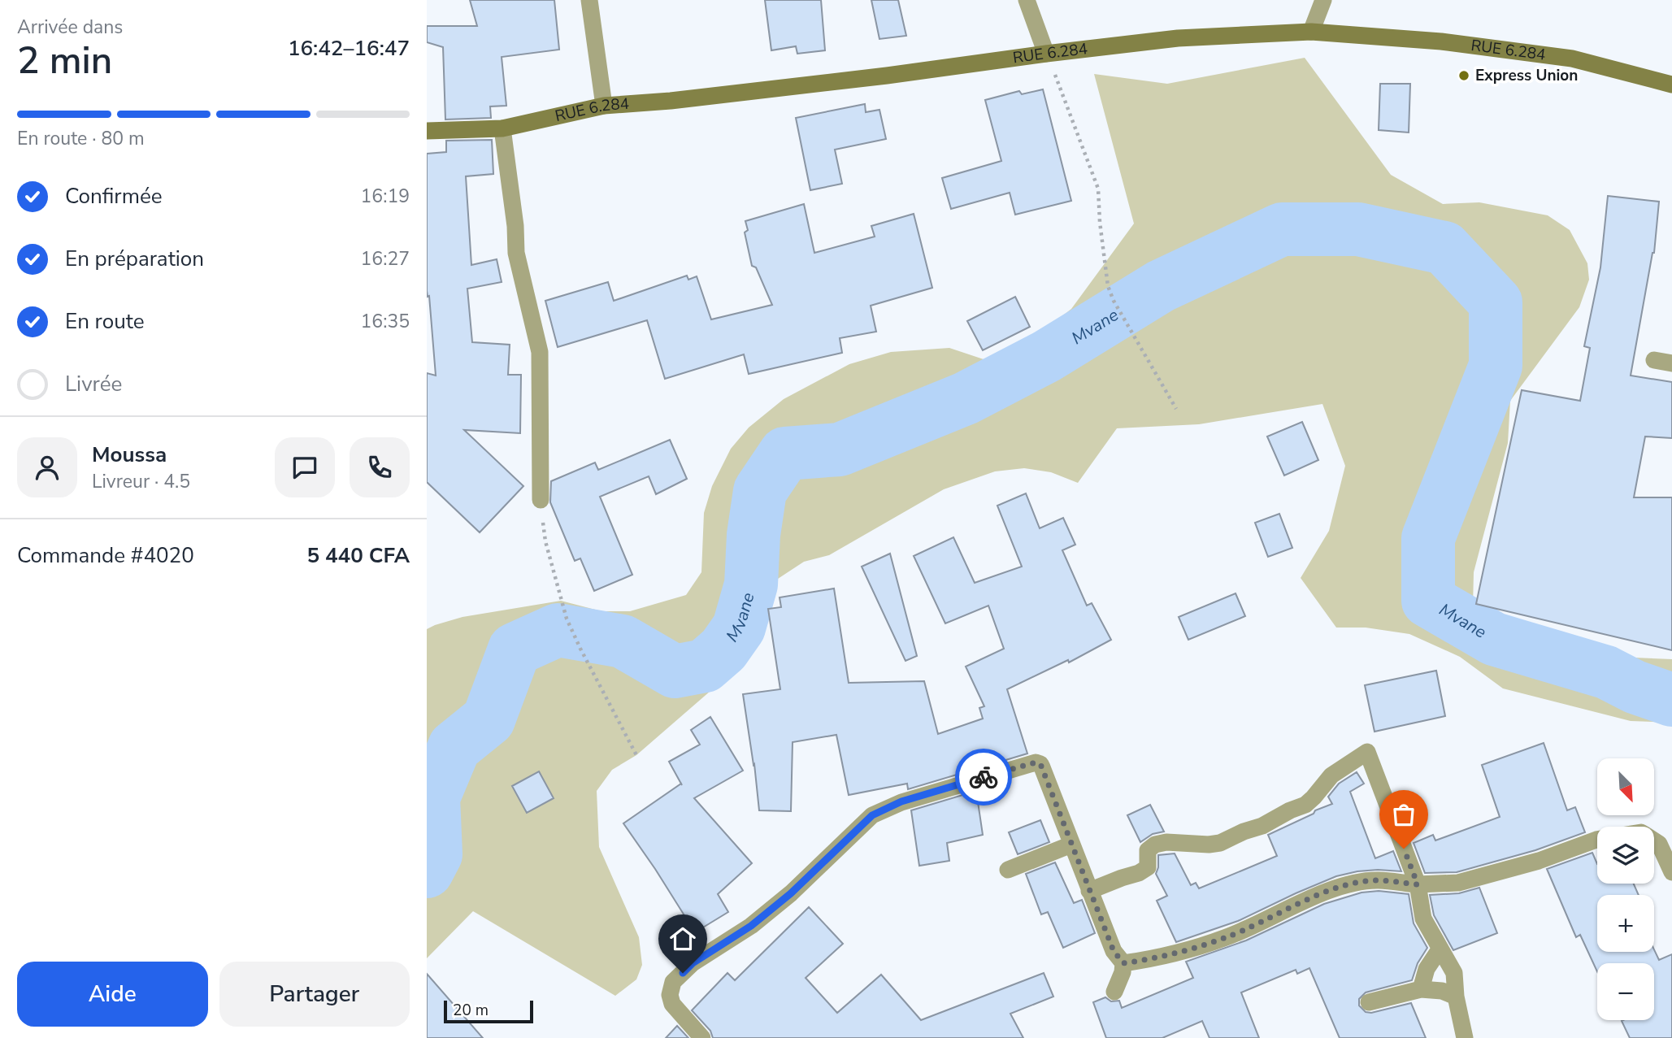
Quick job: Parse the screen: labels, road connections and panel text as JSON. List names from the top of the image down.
{
  "streets": {
    "street": ["RUE 6.284"]
  },
  "water": ["Mvane"],
  "places": ["Express Union"],
  "scale_bar": "20 m",
  "north": "bottom right",
  "page": {
    "heading": ["2 min", "Arrivée dans", "16:42–16:47"],
    "panel": [
      "Moussa",
      "Livreur · 4.5",
      "Commande #4020",
      "5 440 CFA"
    ],
    "bar": "En route · 80 m",
    "list": [
      ["Confirmée", "16:19"],
      ["En préparation", "16:27"],
      ["En route", "16:35"],
      "Livrée"
    ],
    "map_buttons": ["+", "−"],
    "buttons": ["Aide", "Partager"],
    "scale": "20 m"
  }
}
